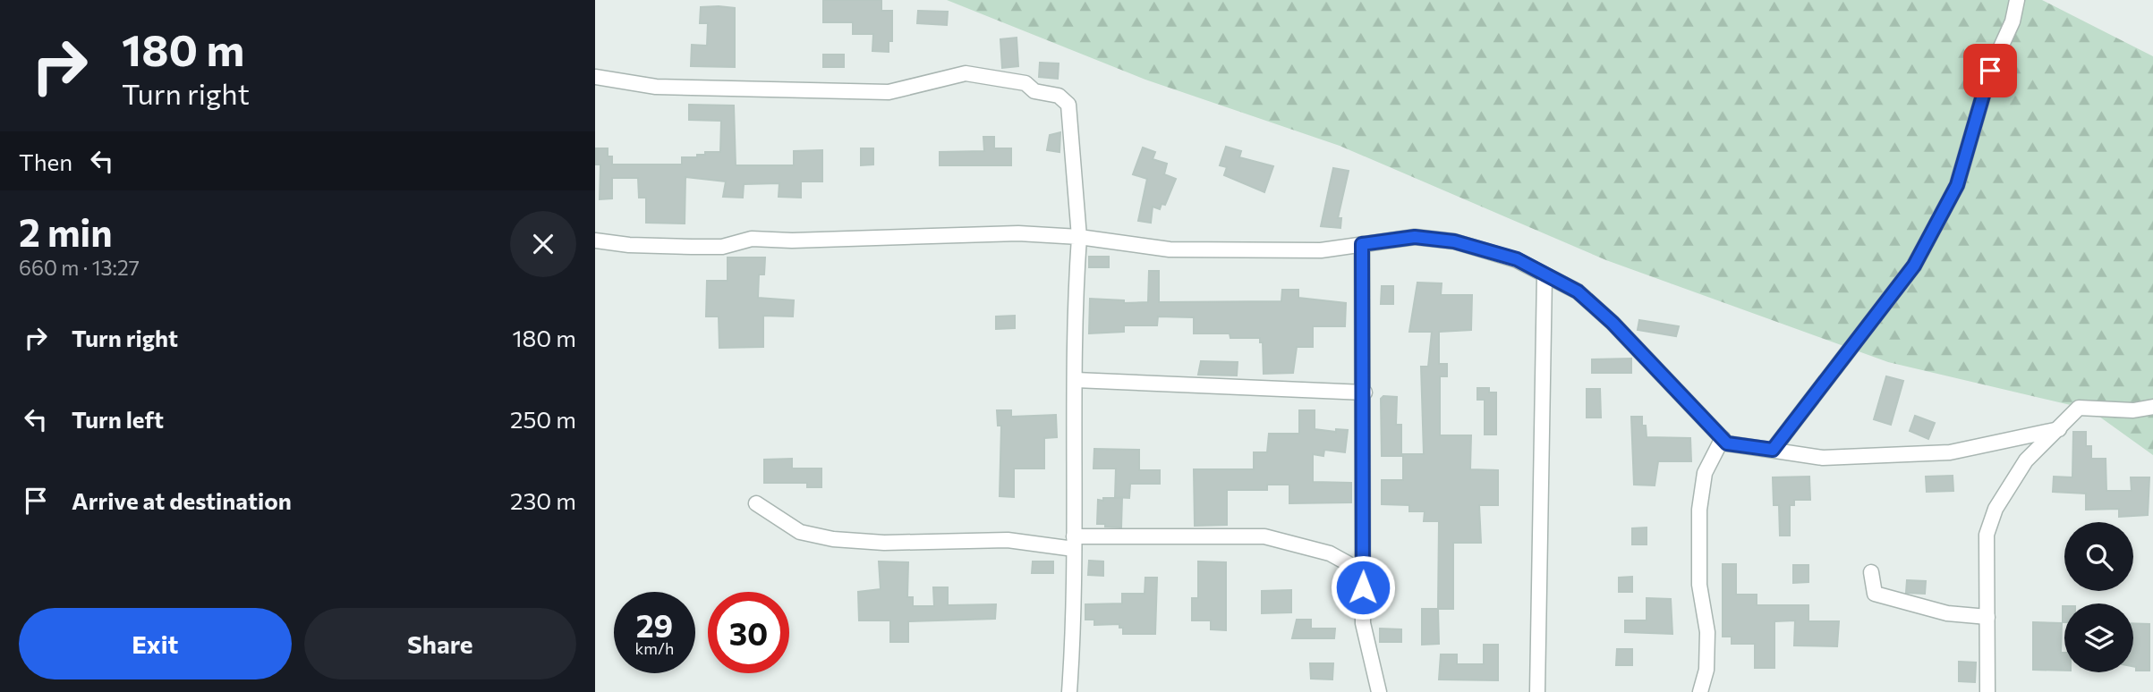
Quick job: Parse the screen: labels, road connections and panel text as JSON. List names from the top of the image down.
{
  "page": {
    "turn": ["180 m", "Turn right"],
    "then": "Then",
    "heading": ["2 min", "660 m · 13:27"],
    "list": [
      {
        "name": "Turn right",
        "value": "180 m"
      },
      {
        "name": "Turn left",
        "value": "250 m"
      },
      {
        "name": "Arrive at destination",
        "value": "230 m"
      }
    ],
    "speed": "29 km/h",
    "limit": "30",
    "buttons": ["Exit", "Share"]
  }
}
